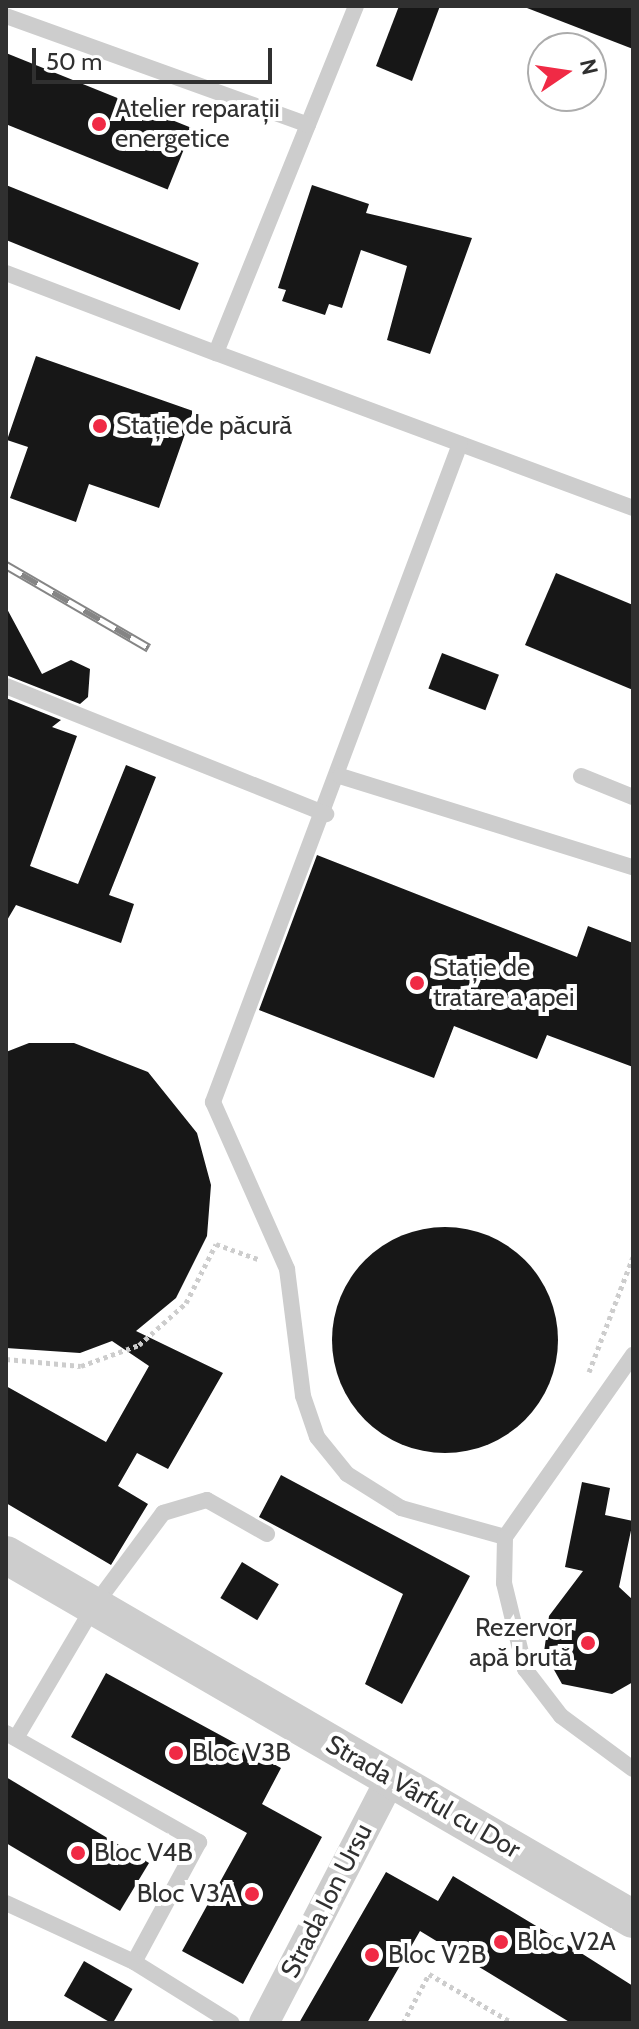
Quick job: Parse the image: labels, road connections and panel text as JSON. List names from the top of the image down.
{
  "streets": {
    "street": ["Strada Vârful cu Dor", "Strada Ion Ursu"]
  },
  "crossings": [
    ["Strada Vârful cu Dor", "Strada Ion Ursu"]
  ],
  "places": [
    "Atelier reparații energetice",
    "Stație de păcură",
    "Stație de tratare a apei",
    "Rezervor apă brută",
    "Bloc V3B",
    "Bloc V4B",
    "Bloc V3A",
    "Bloc V2A",
    "Bloc V2B"
  ],
  "scale_bar": "50 m",
  "north": "right"
}
